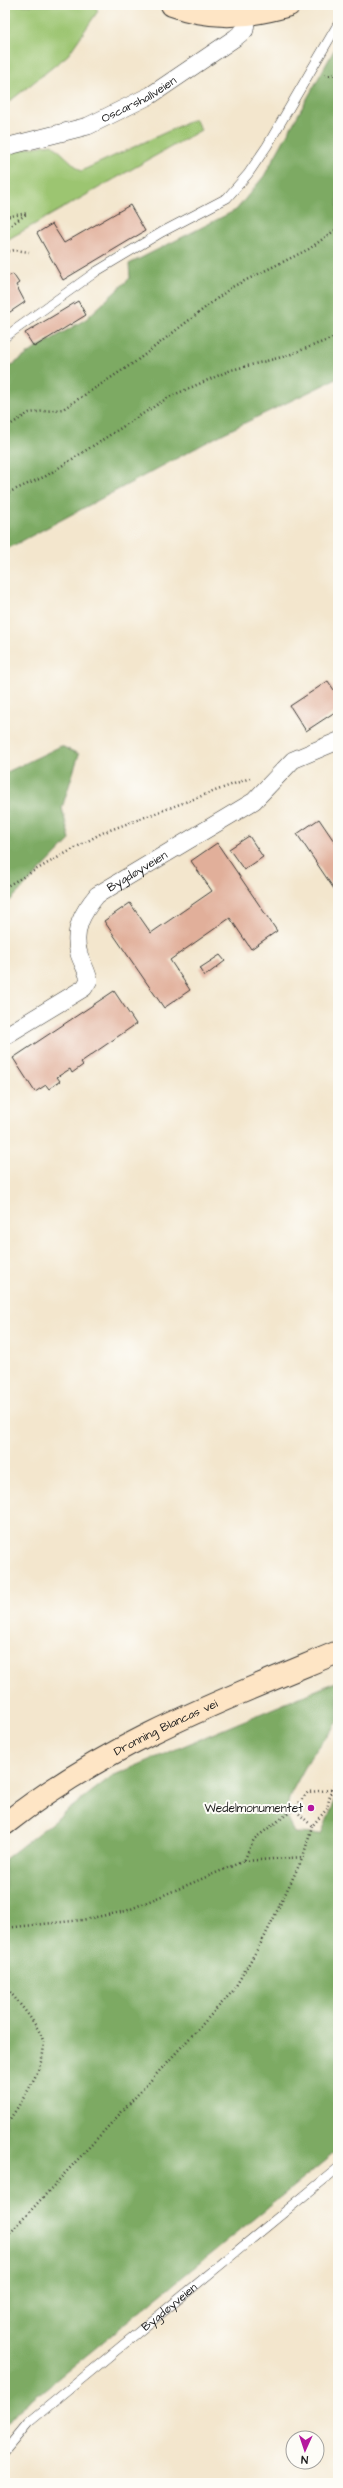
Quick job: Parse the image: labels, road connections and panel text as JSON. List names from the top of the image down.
{
  "streets": {
    "street": ["Oscarshallveien", "Bygdøyveien", "Dronning Blancas vei"]
  },
  "places": ["Wedelmonumentet"],
  "north": "bottom"
}
